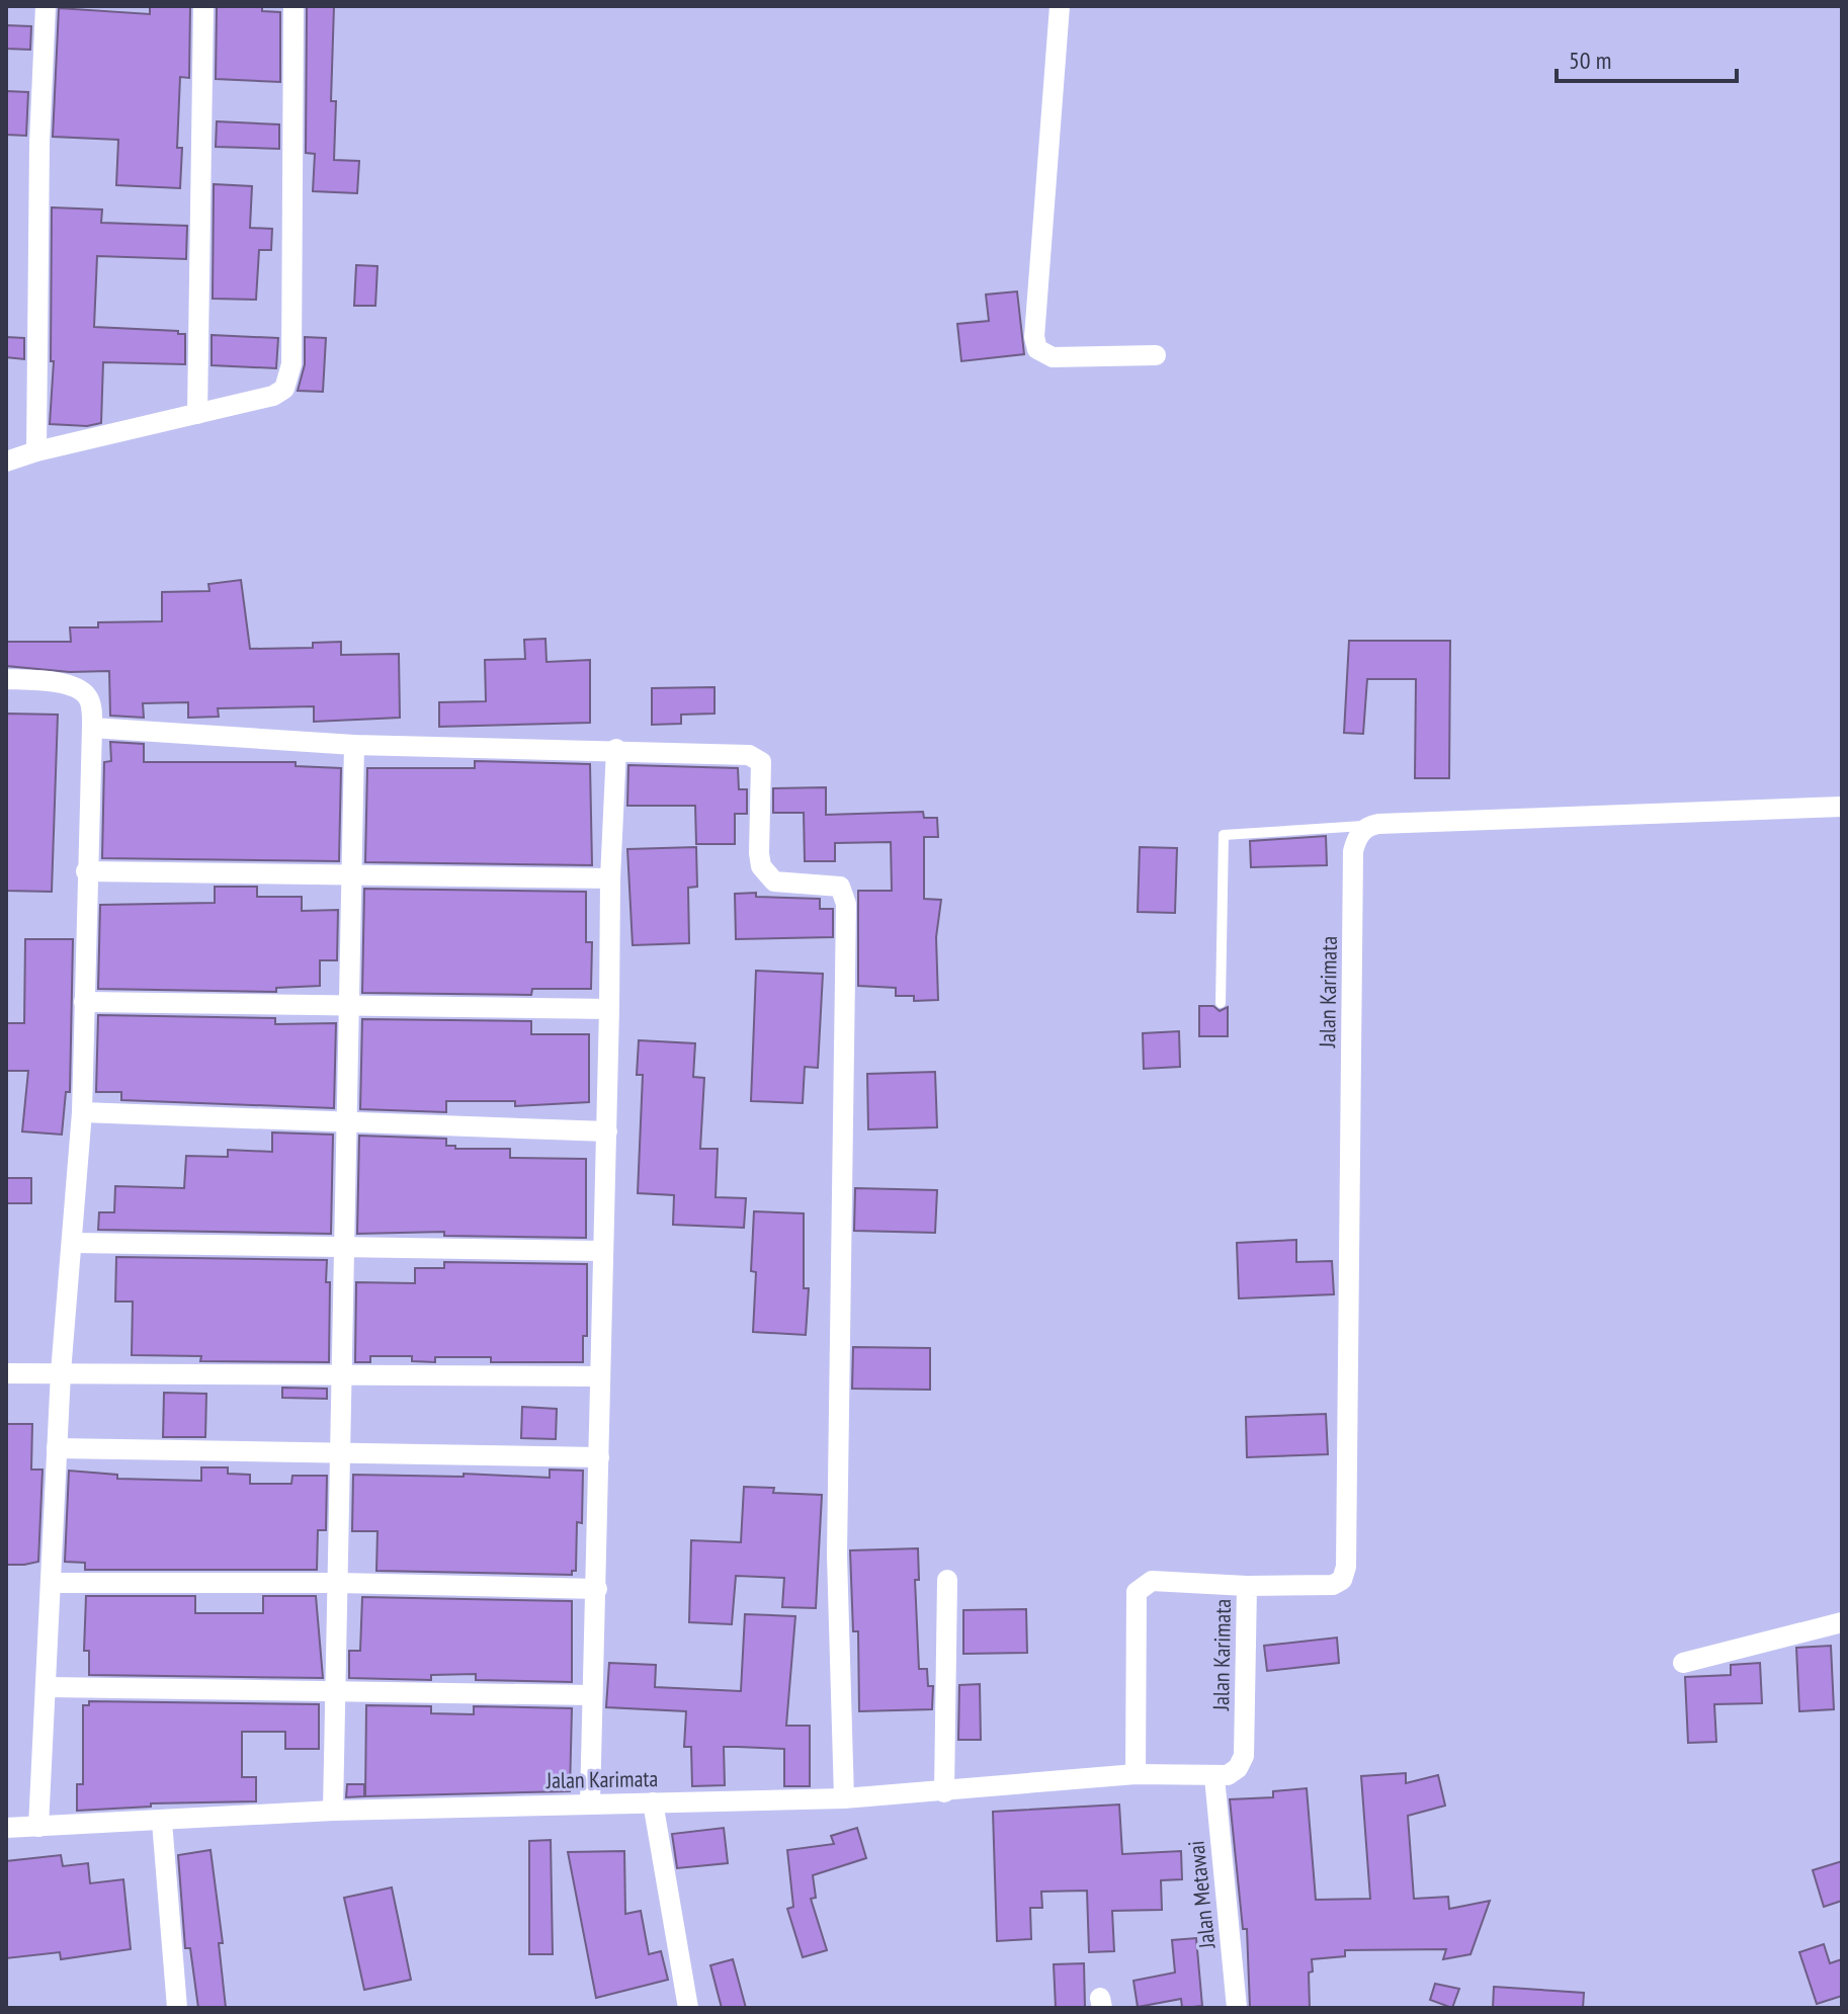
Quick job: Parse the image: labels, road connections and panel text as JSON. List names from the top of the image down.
{
  "streets": {
    "street": ["Jalan Karimata", "Jalan Metawai"]
  },
  "crossings": [
    ["Jalan Karimata", "Jalan Metawai"]
  ],
  "scale_bar": "50 m"
}
